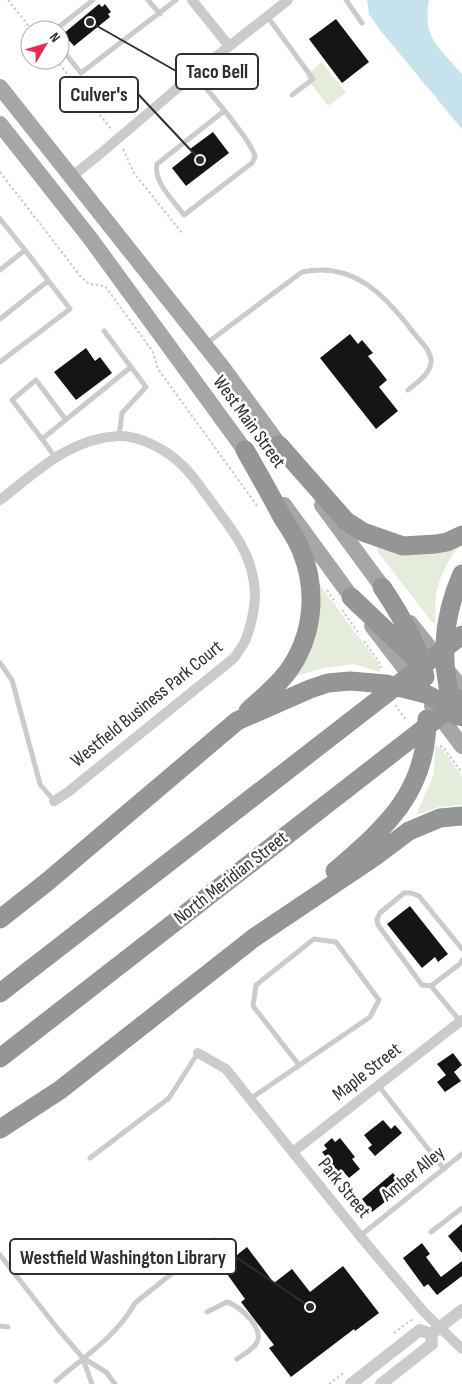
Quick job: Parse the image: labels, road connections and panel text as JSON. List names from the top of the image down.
{
  "streets": {
    "highway": ["North Meridian Street"],
    "main road": ["West Main Street"],
    "street": ["Westfield Business Park Court", "Maple Street", "Park Street"],
    "lane": ["Amber Alley"]
  },
  "crossings": [
    ["West Main Street", "North Meridian Street"],
    ["Maple Street", "Park Street"],
    ["Amber Alley", "Park Street"]
  ],
  "places": ["Taco Bell", "Culver's", "Westfield Washington Library"],
  "north": "top right"
}
